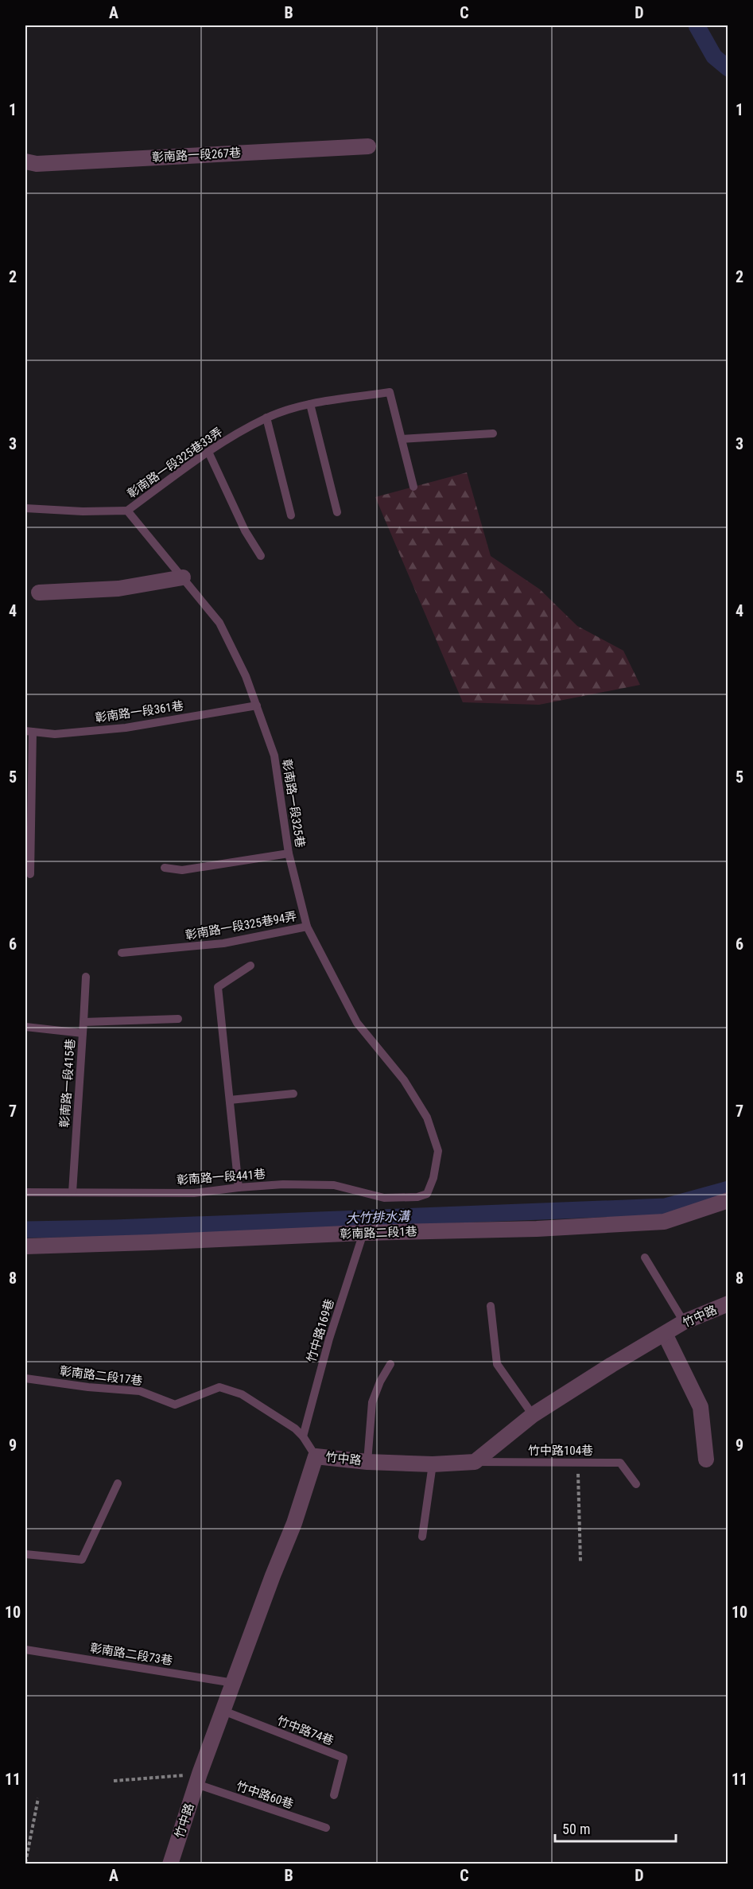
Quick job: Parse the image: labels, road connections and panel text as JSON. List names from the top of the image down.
{
  "streets": {
    "street": ["彰南路一段267巷", "彰南路二段1巷", "竹中路"],
    "lane": [
      "彰南路一段325巷33弄",
      "彰南路一段361巷",
      "彰南路一段325巷",
      "彰南路一段325巷94弄",
      "彰南路一段415巷",
      "彰南路一段441巷",
      "竹中路169巷",
      "彰南路二段17巷",
      "竹中路104巷",
      "彰南路二段73巷",
      "竹中路74巷",
      "竹中路60巷"
    ]
  },
  "crossings": [
    ["彰南路一段325巷33弄", "彰南路一段325巷"],
    ["彰南路一段361巷", "彰南路一段325巷"],
    ["彰南路一段325巷", "彰南路一段325巷94弄"],
    ["彰南路一段325巷", "彰南路一段441巷"],
    ["彰南路一段415巷", "彰南路一段441巷"],
    ["彰南路二段1巷", "竹中路169巷"],
    ["竹中路", "彰南路二段17巷"],
    ["竹中路", "竹中路104巷"],
    ["竹中路", "彰南路二段73巷"],
    ["竹中路", "竹中路74巷"],
    ["竹中路", "竹中路60巷"],
    ["竹中路169巷", "彰南路二段17巷"]
  ],
  "water": ["大竹排水溝"],
  "scale_bar": "50 m",
  "grid": {
    "columns": [
      "A",
      "B",
      "C",
      "D"
    ],
    "rows": [
      "1",
      "2",
      "3",
      "4",
      "5",
      "6",
      "7",
      "8",
      "9",
      "10",
      "11"
    ]
  }
}
